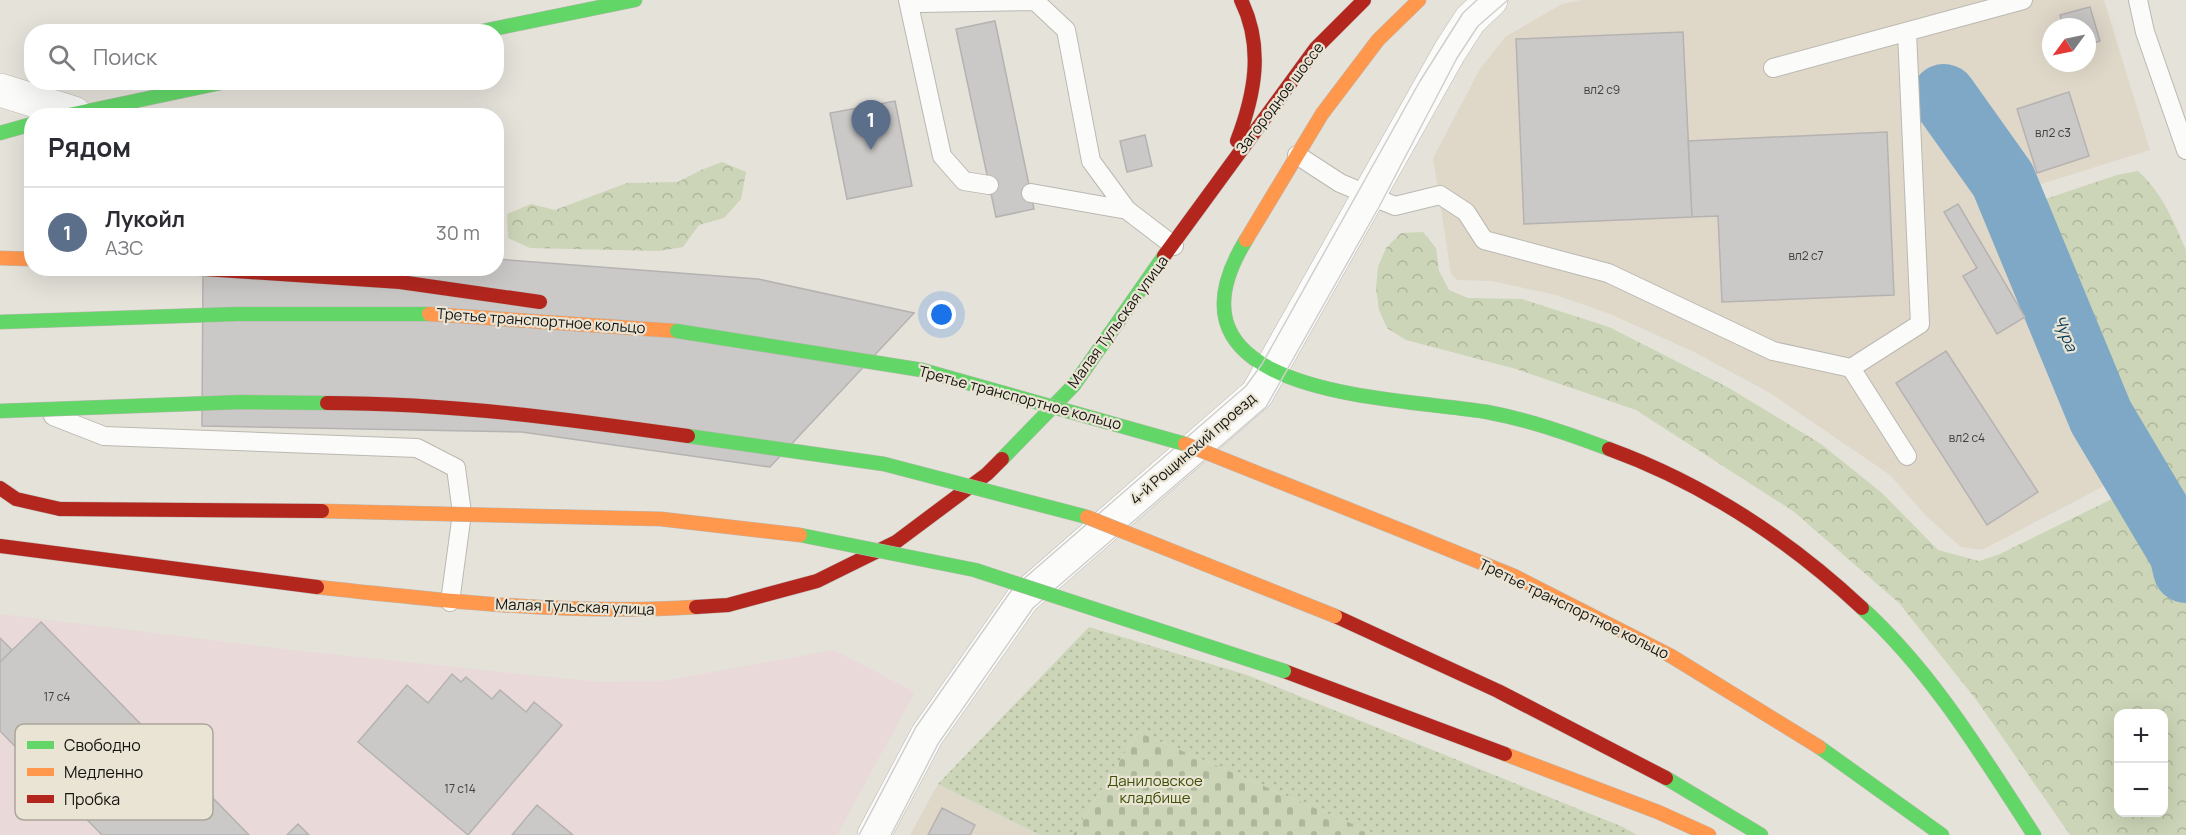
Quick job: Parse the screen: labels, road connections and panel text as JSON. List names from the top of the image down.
{
  "streets": {
    "main road": ["Загородное шоссе", "Третье транспортное кольцо", "Малая Тульская улица"],
    "street": ["4-й Рощинский проезд"]
  },
  "crossings": [
    ["Загородное шоссе", "Малая Тульская улица"]
  ],
  "water": ["Чура"],
  "parks": ["Даниловское кладбище"],
  "house_numbers": [
    "вл2 с9",
    "вл2 с3",
    "вл2 с7",
    "вл2 с4",
    "17 c4",
    "17 с14"
  ],
  "legend": ["Свободно", "Медленно", "Пробка"],
  "north": "bottom left",
  "page": {
    "search": "Поиск",
    "pins": "1",
    "heading": "Рядом",
    "list": [
      {
        "mark": "1",
        "name": "Лукойл",
        "note": "АЗС",
        "value": "30 m"
      }
    ],
    "map_buttons": ["+", "−"]
  }
}
